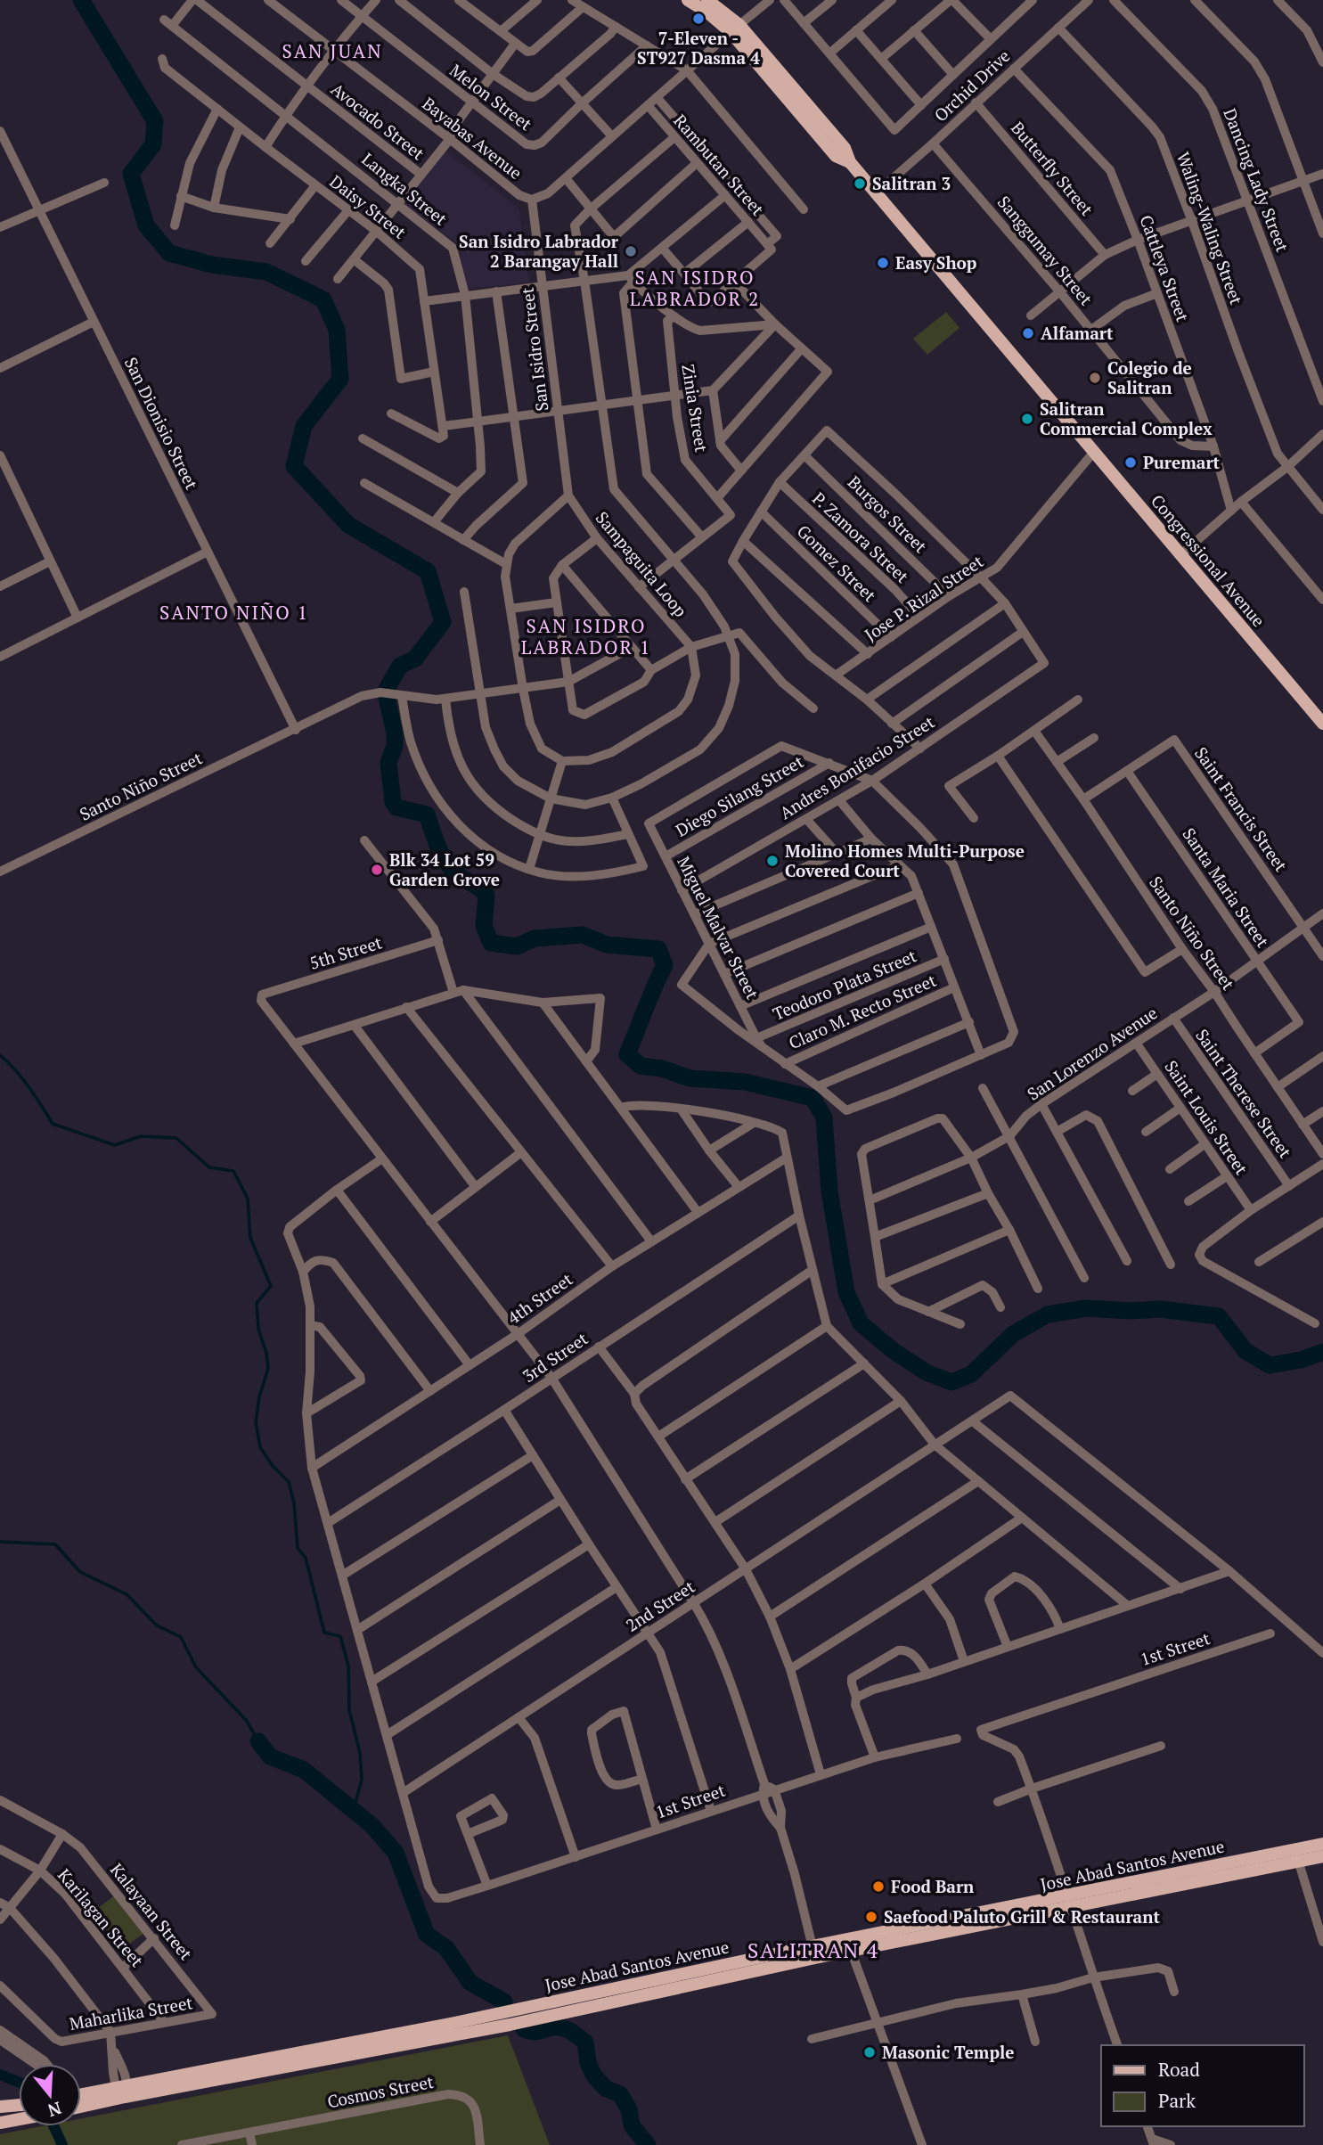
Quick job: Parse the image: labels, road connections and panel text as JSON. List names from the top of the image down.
{
  "streets": {
    "main road": ["Congressional Avenue", "Jose Abad Santos Avenue"],
    "street": [
      "Orchid Drive",
      "Melon Street",
      "Avocado Street",
      "Bayabas Avenue",
      "Rambutan Street",
      "Butterfly Street",
      "Dancing Lady Street",
      "Langka Street",
      "Daisy Street",
      "Waling-Waling Street",
      "Sanggumay Street",
      "Cattleya Street",
      "San Isidro Street",
      "Zinia Street",
      "San Dionisio Street",
      "Burgos Street",
      "P. Zamora Street",
      "Gomez Street",
      "Sampaguita Loop",
      "Jose P. Rizal Street",
      "Andres Bonifacio Street",
      "Santo Niño Street",
      "Diego Silang Street",
      "Saint Francis Street",
      "Santa Maria Street",
      "Miguel Malvar Street",
      "5th Street",
      "Teodoro Plata Street",
      "Claro M. Recto Street",
      "San Lorenzo Avenue",
      "Saint Therese Street",
      "Saint Louis Street",
      "4th Street",
      "3rd Street",
      "2nd Street",
      "1st Street",
      "Kalayaan Street",
      "Karilagan Street",
      "Maharlika Street",
      "Cosmos Street"
    ]
  },
  "crossings": [
    ["Orchid Drive", "Butterfly Street"],
    ["Orchid Drive", "Waling-Waling Street"],
    ["Orchid Drive", "Sanggumay Street"],
    ["Orchid Drive", "Cattleya Street"],
    ["Orchid Drive", "Congressional Avenue"],
    ["Avocado Street", "Langka Street"],
    ["Bayabas Avenue", "Rambutan Street"],
    ["Bayabas Avenue", "San Isidro Street"],
    ["Bayabas Avenue", "Congressional Avenue"],
    ["Sanggumay Street", "Cattleya Street"],
    ["San Isidro Street", "Sampaguita Loop"],
    ["San Dionisio Street", "Santo Niño Street"],
    ["Burgos Street", "Jose P. Rizal Street"],
    ["P. Zamora Street", "Jose P. Rizal Street"],
    ["Congressional Avenue", "Jose P. Rizal Street"],
    ["Gomez Street", "Jose P. Rizal Street"],
    ["Andres Bonifacio Street", "Miguel Malvar Street"],
    ["Santo Niño Street", "Saint Francis Street"],
    ["Santo Niño Street", "Santa Maria Street"],
    ["Santo Niño Street", "San Lorenzo Avenue"],
    ["Diego Silang Street", "Miguel Malvar Street"],
    ["Saint Francis Street", "Santa Maria Street"],
    ["Saint Francis Street", "San Lorenzo Avenue"],
    ["Santa Maria Street", "San Lorenzo Avenue"],
    ["Miguel Malvar Street", "Teodoro Plata Street"],
    ["San Lorenzo Avenue", "Saint Therese Street"],
    ["San Lorenzo Avenue", "Saint Louis Street"],
    ["2nd Street", "1st Street"],
    ["Kalayaan Street", "Maharlika Street"],
    ["Karilagan Street", "Maharlika Street"]
  ],
  "districts": [
    "SAN JUAN",
    "SAN ISIDRO LABRADOR 2",
    "SANTO NIÑO 1",
    "SAN ISIDRO LABRADOR 1",
    "SALITRAN 4"
  ],
  "places": [
    "7-Eleven - ST927 Dasma 4",
    "Salitran 3",
    "San Isidro Labrador 2 Barangay Hall",
    "Easy Shop",
    "Alfamart",
    "Colegio de Salitran",
    "Salitran Commercial Complex",
    "Puremart",
    "Molino Homes Multi-Purpose Covered Court",
    "Blk 34 Lot 59 Garden Grove",
    "Food Barn",
    "Saefood Paluto Grill & Restaurant",
    "Masonic Temple"
  ],
  "legend": ["Road", "Park"],
  "north": "bottom"
}
